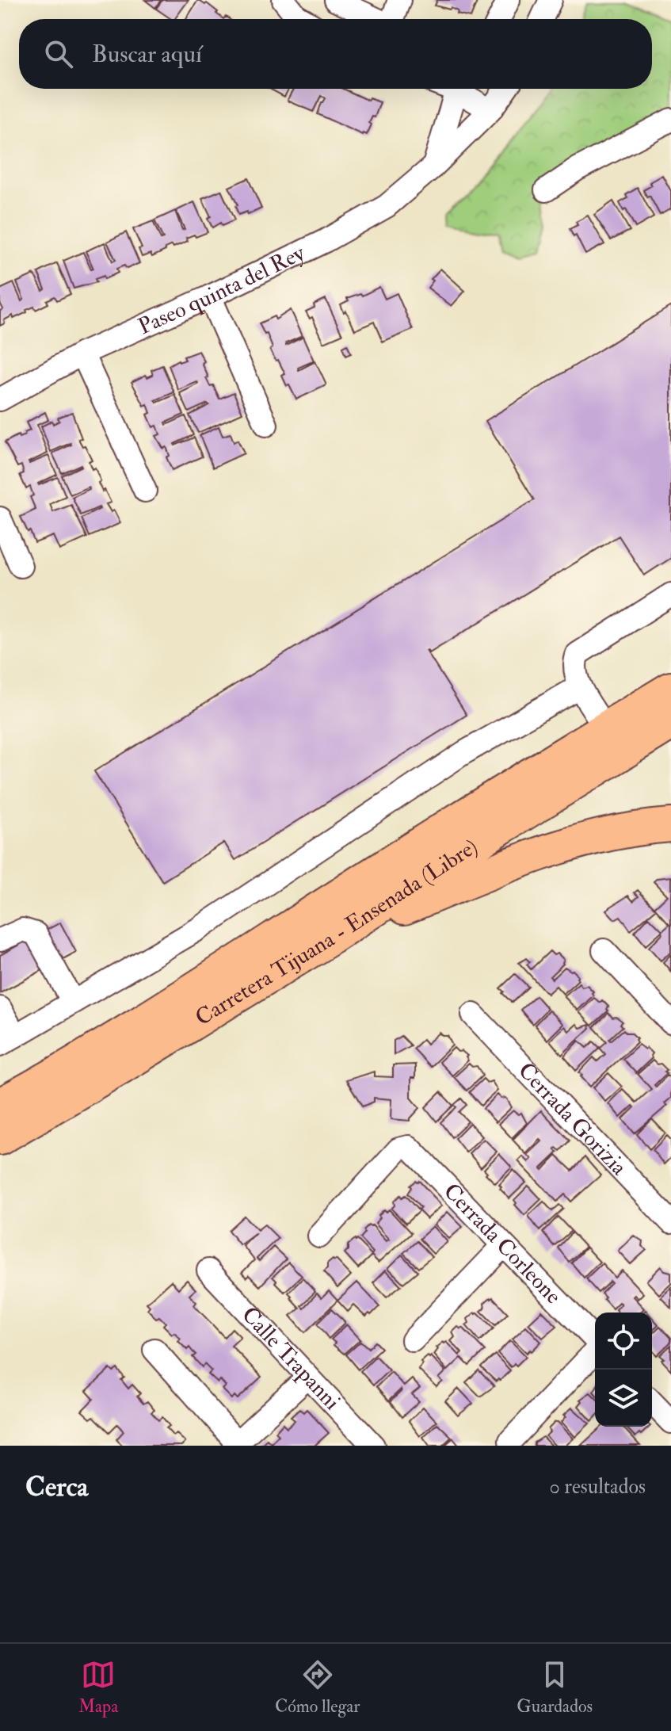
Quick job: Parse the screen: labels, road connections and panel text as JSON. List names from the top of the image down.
{
  "streets": {
    "highway": ["Carretera Tijuana - Ensenada (Libre)"],
    "street": [
      "Paseo quinta del Rey",
      "Cerrada Gorizia",
      "Cerrada Corleone",
      "Calle Trapanni"
    ]
  },
  "page": {
    "search": "Buscar aquí",
    "heading": ["Cerca", "0 resultados"],
    "nav": ["Mapa", "Cómo llegar", "Guardados"]
  }
}
